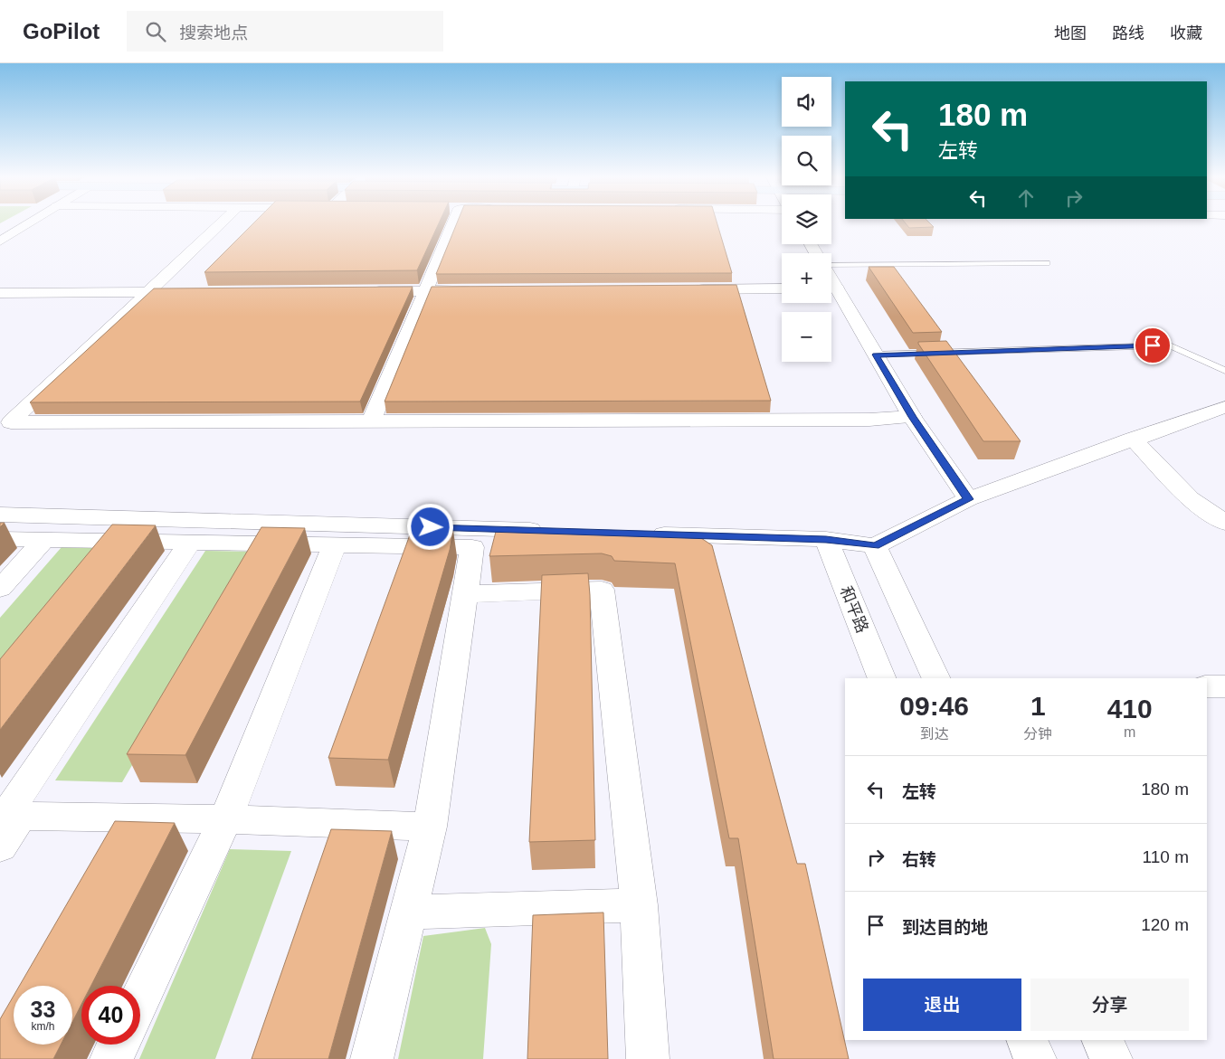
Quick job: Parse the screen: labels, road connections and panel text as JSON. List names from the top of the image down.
{
  "streets": {
    "street": ["和平路"]
  },
  "page": {
    "header": "GoPilot",
    "search": "搜索地点",
    "nav": ["地图", "路线", "收藏"],
    "map_buttons": ["+", "−"],
    "turn": ["180 m", "左转"],
    "eta": [
      "09:46",
      "到达",
      "1",
      "分钟",
      "410",
      "m"
    ],
    "list": [
      {
        "name": "左转",
        "value": "180 m"
      },
      {
        "name": "右转",
        "value": "110 m"
      },
      {
        "name": "到达目的地",
        "value": "120 m"
      }
    ],
    "buttons": ["退出", "分享"],
    "speed": "33 km/h",
    "limit": "40"
  }
}
